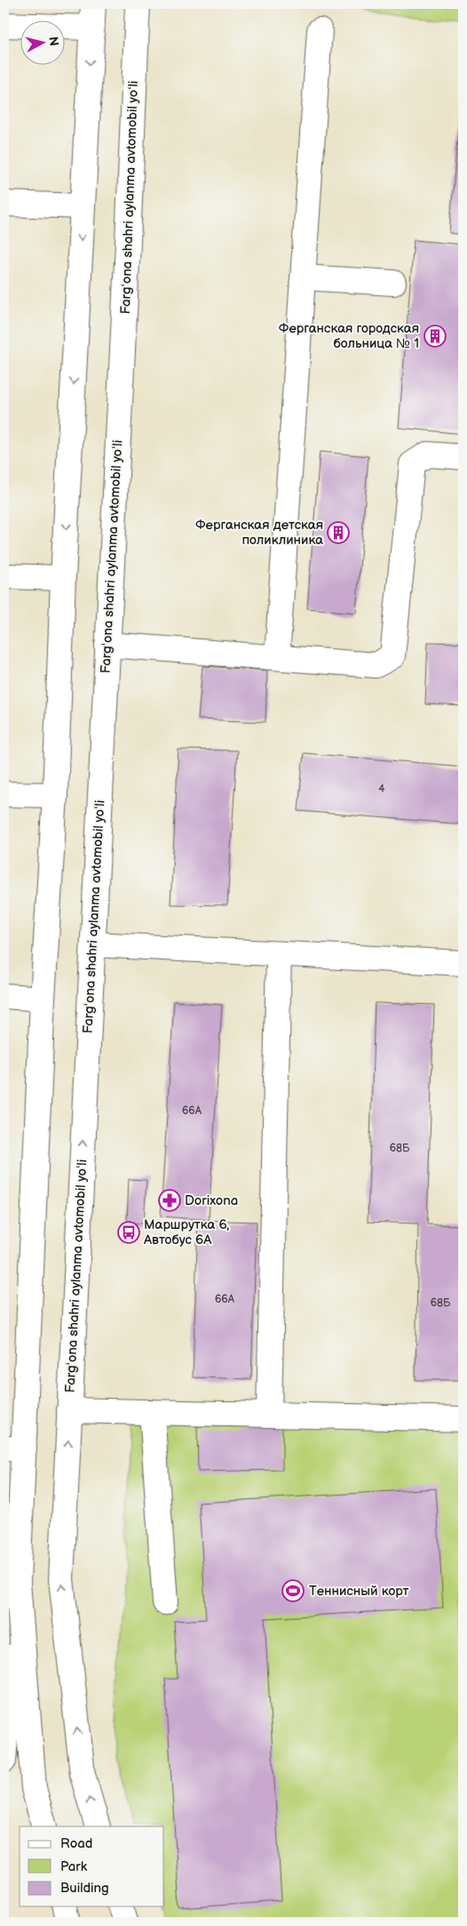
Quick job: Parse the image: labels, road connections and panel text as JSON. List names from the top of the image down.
{
  "streets": {
    "main road": ["Fargʻona shahri aylanma avtomobil yoʻli"]
  },
  "places": {
    "building": ["Ферганская городская больница № 1", "Ферганская детская поликлиника"],
    "pharmacy": ["Dorixona"],
    "bus stop": ["Маршрутка 6, Автобус 6А"],
    "sports": ["Теннисный корт"]
  },
  "house_numbers": [
    "4",
    "66A",
    "68Б",
    "66А",
    "68Б"
  ],
  "legend": ["Road", "Park", "Building"],
  "north": "right"
}
